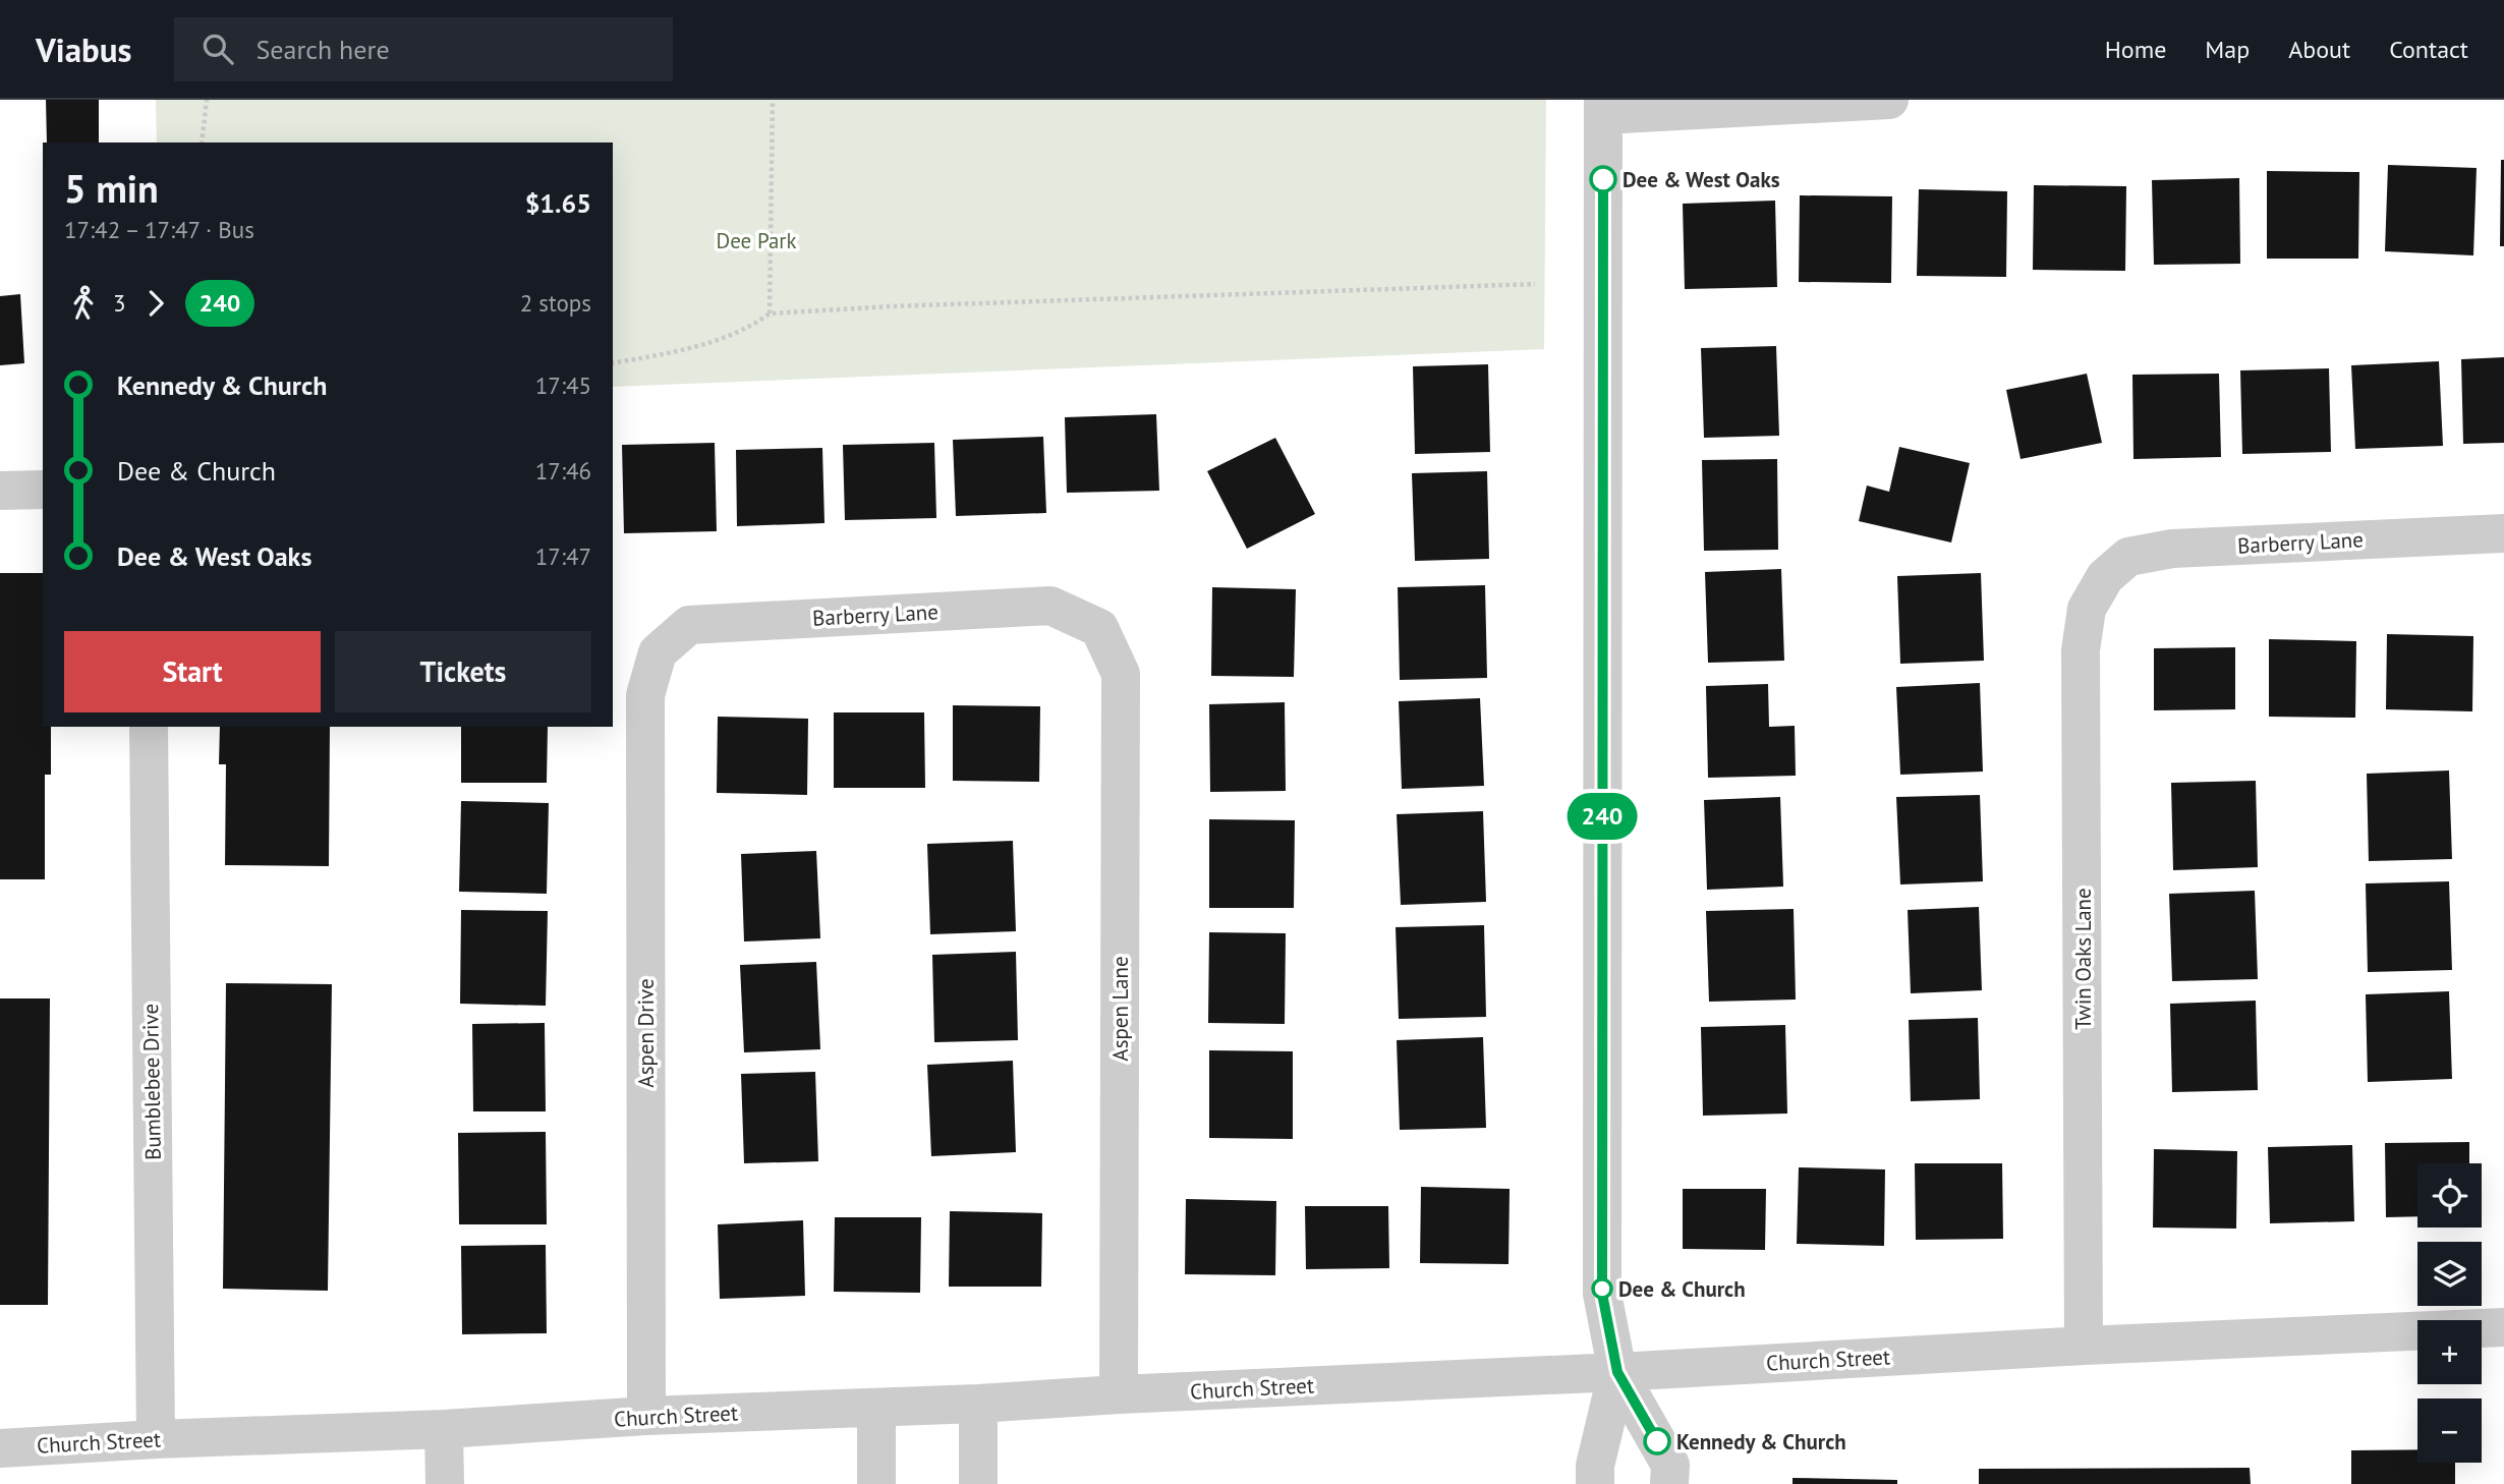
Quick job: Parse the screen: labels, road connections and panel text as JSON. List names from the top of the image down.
{
  "streets": {
    "street": [
      "Barberry Lane",
      "Twin Oaks Lane",
      "Aspen Lane",
      "Aspen Drive",
      "Bumblebee Drive",
      "Church Street"
    ]
  },
  "crossings": [
    ["Barberry Lane", "Twin Oaks Lane"],
    ["Barberry Lane", "Aspen Lane"],
    ["Barberry Lane", "Aspen Drive"],
    ["Twin Oaks Lane", "Church Street"],
    ["Aspen Lane", "Church Street"],
    ["Aspen Drive", "Church Street"],
    ["Bumblebee Drive", "Church Street"]
  ],
  "parks": ["Dee Park"],
  "places": ["Dee & West Oaks", "Dee & Church", "Kennedy & Church"],
  "lines": ["bus line 240"],
  "page": {
    "header": "Viabus",
    "search": "Search here",
    "nav": [
      "Home",
      "Map",
      "About",
      "Contact"
    ],
    "on_map": "240",
    "heading": ["5 min", "17:42 – 17:47 · Bus", "$1.65"],
    "legs": ["3", "240", "2 stops"],
    "list": [
      {
        "name": "Kennedy & Church",
        "value": "17:45"
      },
      {
        "name": "Dee & Church",
        "value": "17:46"
      },
      {
        "name": "Dee & West Oaks",
        "value": "17:47"
      }
    ],
    "buttons": ["Start", "Tickets"],
    "map_buttons": ["+", "−"]
  }
}
